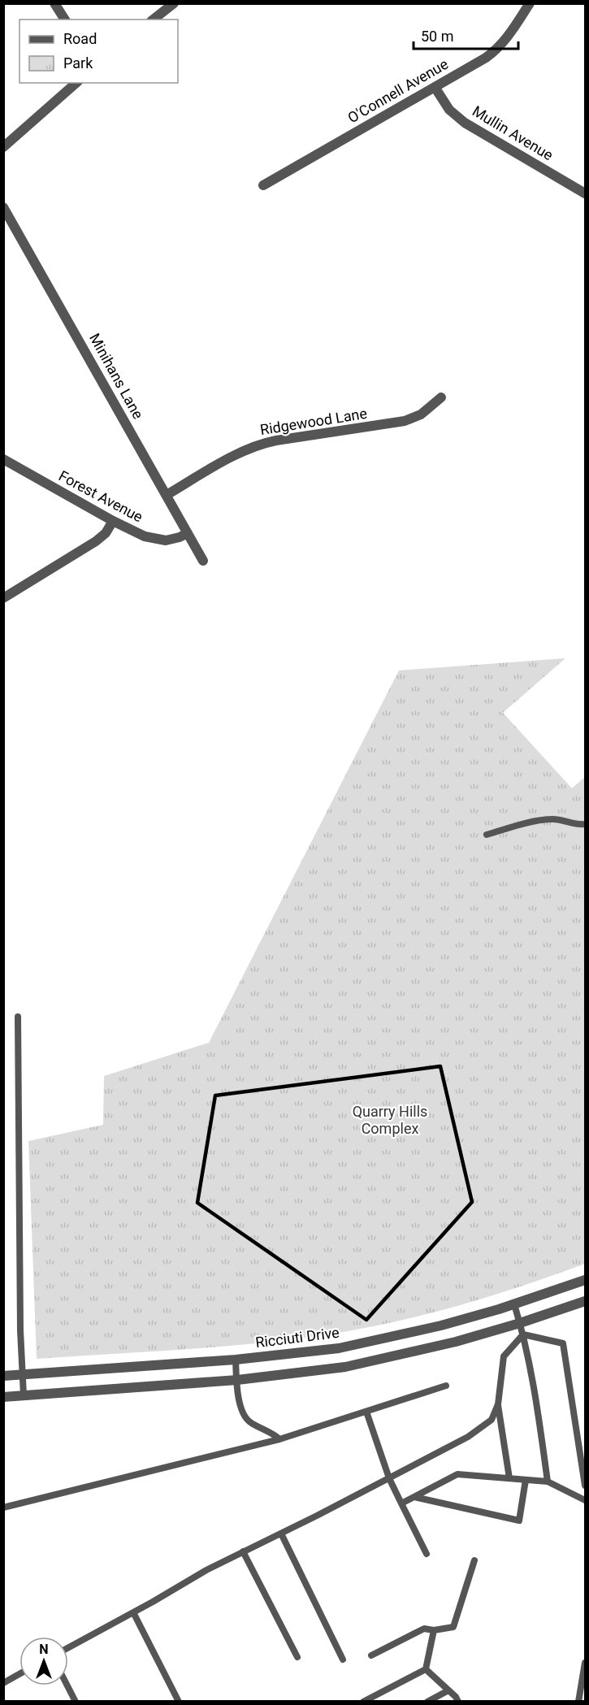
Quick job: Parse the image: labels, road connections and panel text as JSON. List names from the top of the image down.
{
  "streets": {
    "street": [
      "O'Connell Avenue",
      "Mullin Avenue",
      "Minihans Lane",
      "Ridgewood Lane",
      "Forest Avenue",
      "Ricciuti Drive"
    ]
  },
  "crossings": [
    ["O'Connell Avenue", "Mullin Avenue"],
    ["Minihans Lane", "Ridgewood Lane"],
    ["Minihans Lane", "Forest Avenue"]
  ],
  "parks": ["Quarry Hills Complex"],
  "legend": ["Road", "Park"],
  "scale_bar": "50 m",
  "north": "top"
}
